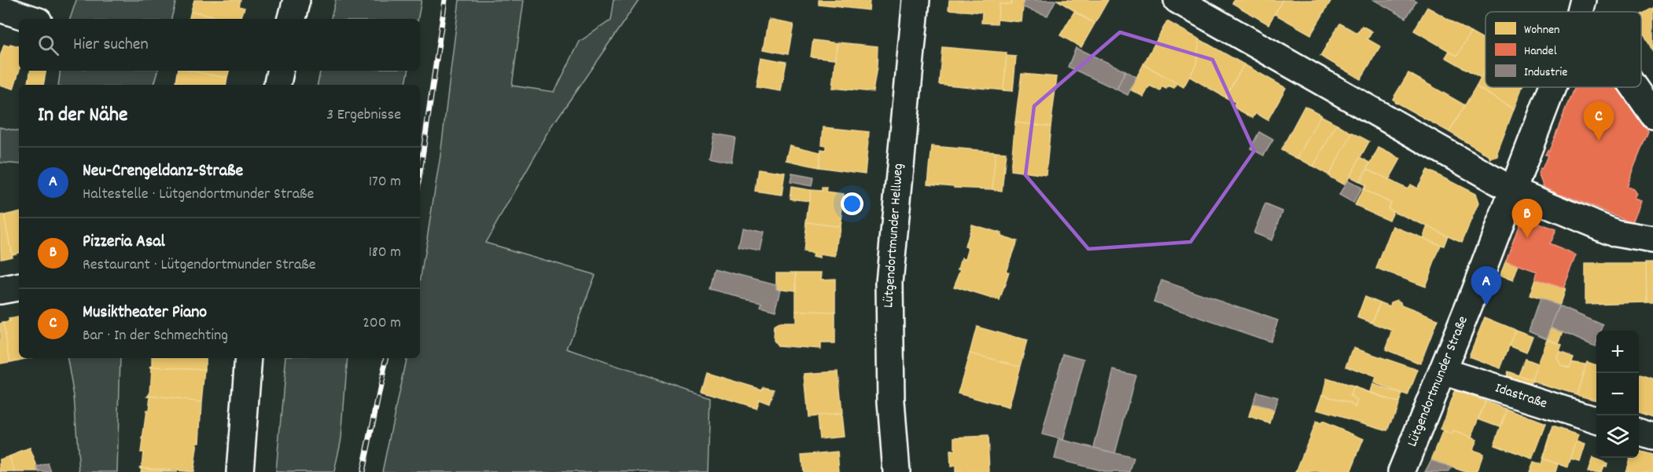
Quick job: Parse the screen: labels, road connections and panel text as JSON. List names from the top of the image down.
{
  "streets": {
    "street": ["Lütgendortmunder Hellweg", "Lütgendortmunder Straße", "Idastraße"]
  },
  "crossings": [
    ["Lütgendortmunder Straße", "Idastraße"]
  ],
  "legend": ["Wohnen", "Handel", "Industrie"],
  "page": {
    "search": "Hier suchen",
    "heading": ["In der Nähe", "3 Ergebnisse"],
    "pins": ["C", "B", "A"],
    "list": [
      {
        "mark": "A",
        "name": "Neu-Crengeldanz-Straße",
        "note": "Haltestelle · Lütgendortmunder Straße",
        "value": "170 m"
      },
      {
        "mark": "B",
        "name": "Pizzeria Asal",
        "note": "Restaurant · Lütgendortmunder Straße",
        "value": "180 m"
      },
      {
        "mark": "C",
        "name": "Musiktheater Piano",
        "note": "Bar · In der Schmechting",
        "value": "200 m"
      }
    ],
    "map_buttons": ["+", "−"]
  }
}
